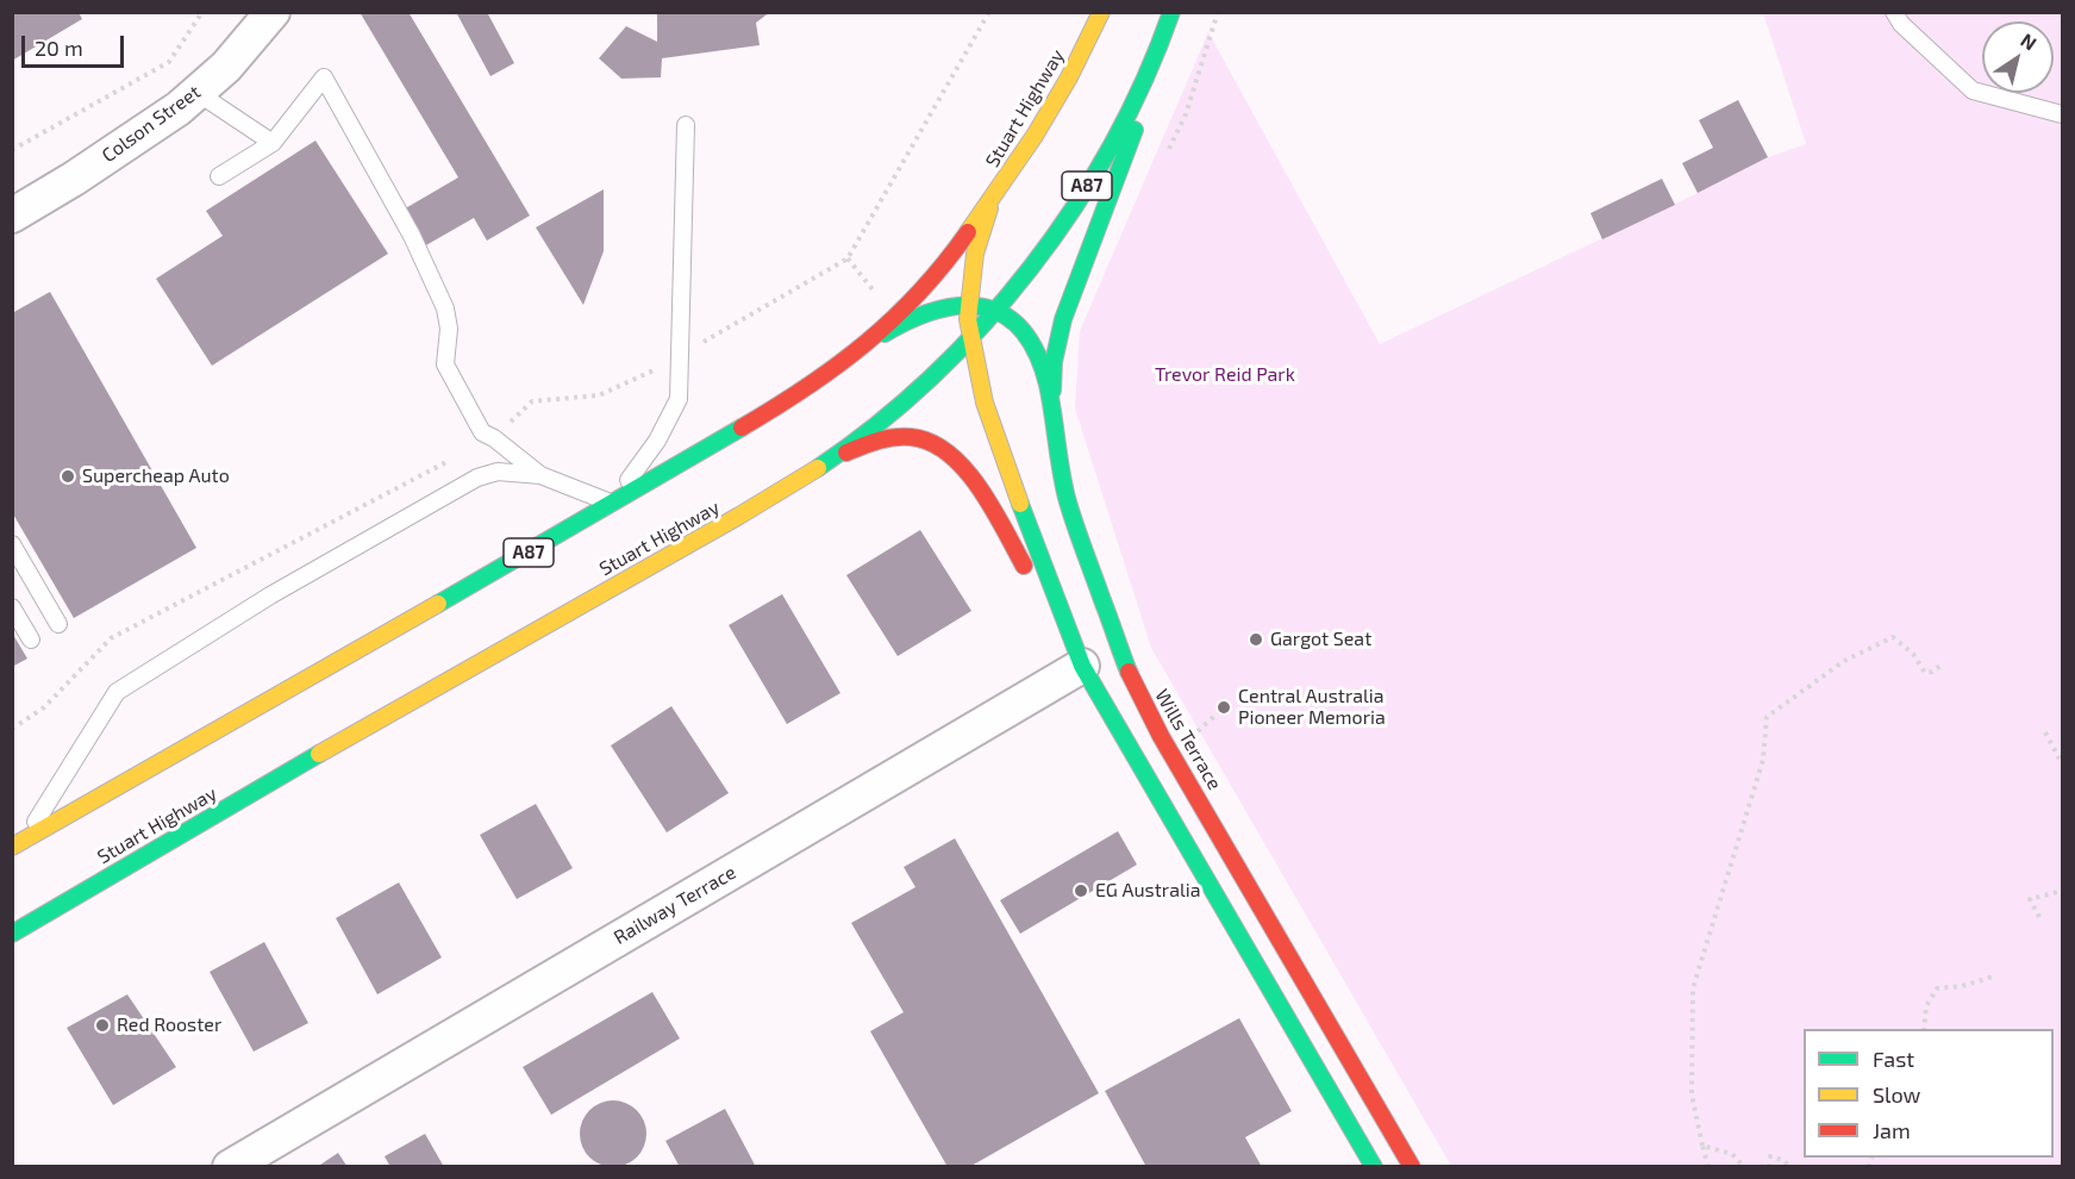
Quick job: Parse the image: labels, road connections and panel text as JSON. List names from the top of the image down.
{
  "streets": {
    "main road": ["Stuart Highway", "A87", "Wills Terrace"],
    "street": ["Colson Street", "Railway Terrace"]
  },
  "crossings": [
    ["Stuart Highway", "Wills Terrace"],
    ["Wills Terrace", "Railway Terrace"]
  ],
  "parks": ["Trevor Reid Park"],
  "places": [
    "Supercheap Auto",
    "Gargot Seat",
    "Central Australia Pioneer Memoria",
    "EG Australia",
    "Red Rooster"
  ],
  "legend": ["Fast", "Slow", "Jam"],
  "scale_bar": "20 m",
  "north": "top right"
}
